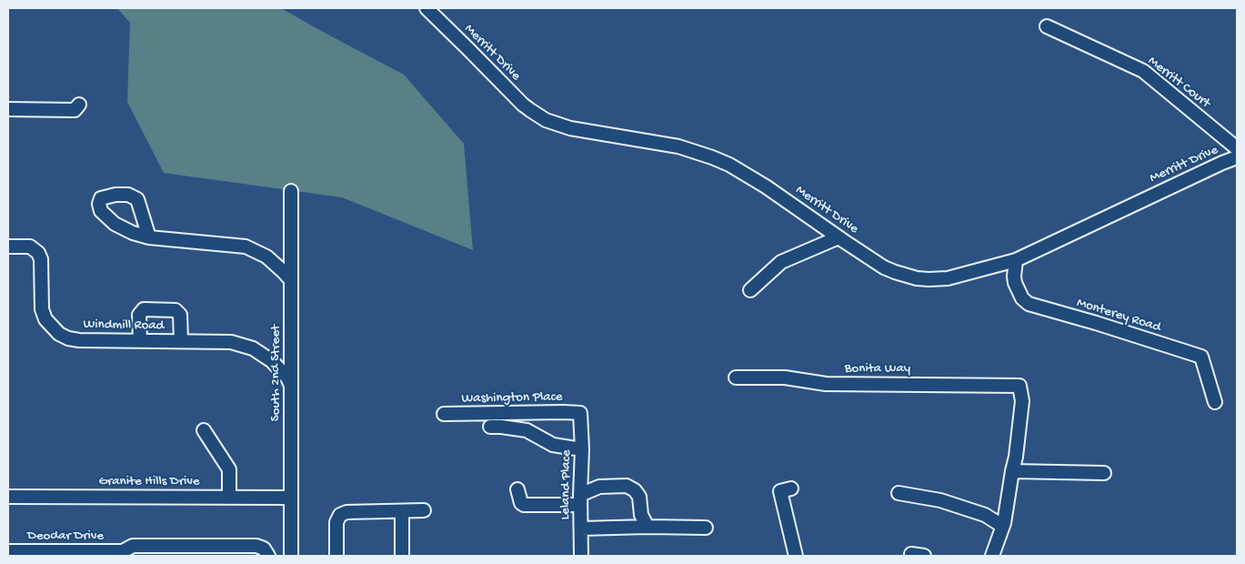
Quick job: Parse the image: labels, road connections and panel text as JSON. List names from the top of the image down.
{
  "streets": {
    "street": [
      "Merritt Drive",
      "Merritt Court",
      "Monterey Road",
      "Windmill Road",
      "Bonita Way",
      "South 2nd Street",
      "Washington Place",
      "Granite Hills Drive",
      "Leland Place",
      "Deodar Drive"
    ]
  },
  "crossings": [
    ["Merritt Drive", "Monterey Road"],
    ["Windmill Road", "South 2nd Street"],
    ["South 2nd Street", "Granite Hills Drive"],
    ["Washington Place", "Leland Place"]
  ]
}
